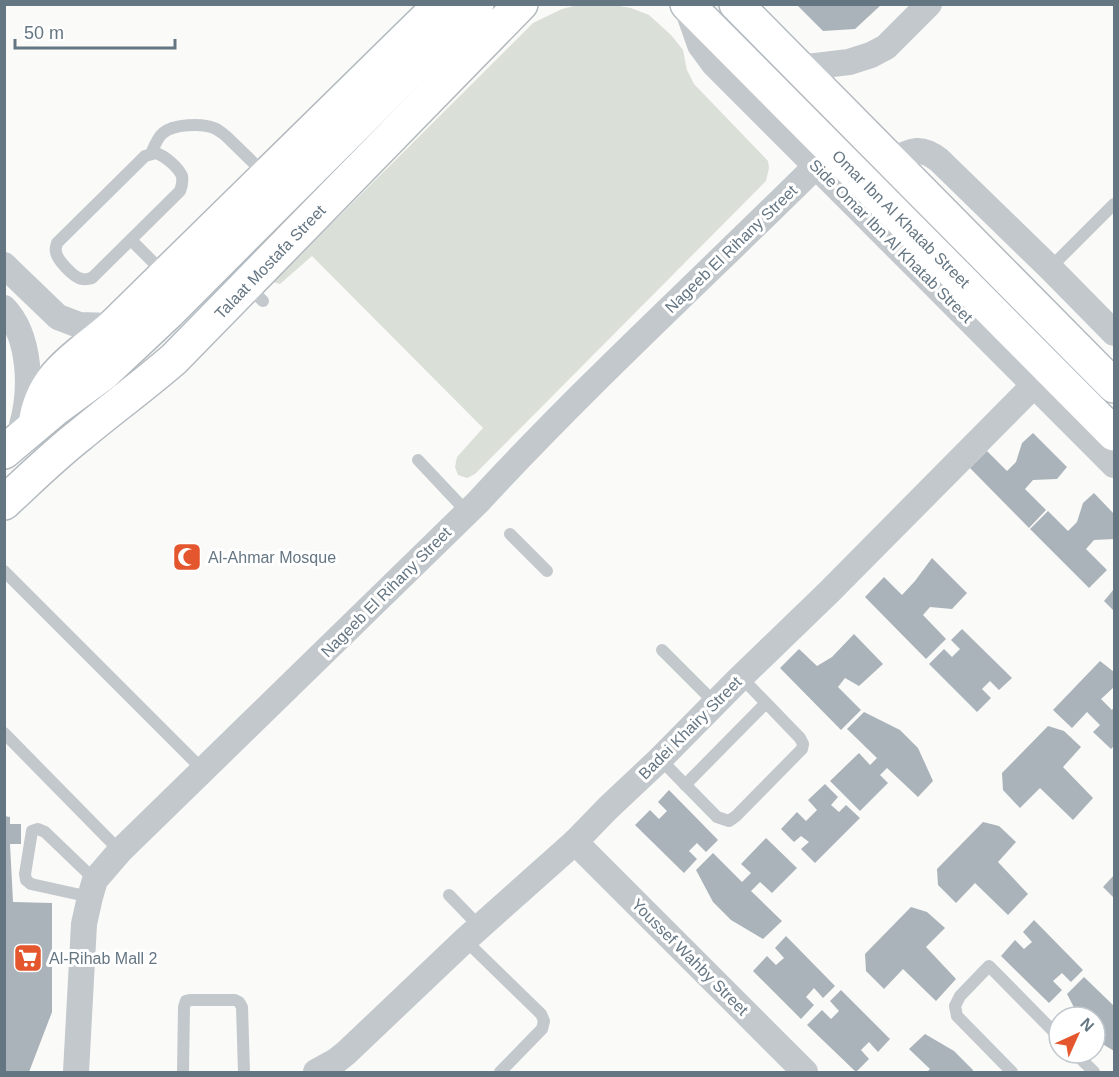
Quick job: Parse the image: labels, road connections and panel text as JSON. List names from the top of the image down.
{
  "streets": {
    "street": [
      "Omar Ibn Al Khatab Street",
      "Side Omar Ibn Al Khatab Street",
      "Nageeb El Rihany Street",
      "Talaat Mostafa Street",
      "Badei Khairy Street",
      "Youssef Wahby Street"
    ]
  },
  "crossings": [
    ["Omar Ibn Al Khatab Street", "Side Omar Ibn Al Khatab Street"],
    ["Omar Ibn Al Khatab Street", "Badei Khairy Street"],
    ["Side Omar Ibn Al Khatab Street", "Nageeb El Rihany Street"],
    ["Side Omar Ibn Al Khatab Street", "Badei Khairy Street"],
    ["Badei Khairy Street", "Youssef Wahby Street"]
  ],
  "places": {
    "mosque": ["Al-Ahmar Mosque"],
    "supermarket": ["Al-Rihab Mall 2"]
  },
  "scale_bar": "50 m",
  "north": "top right"
}
